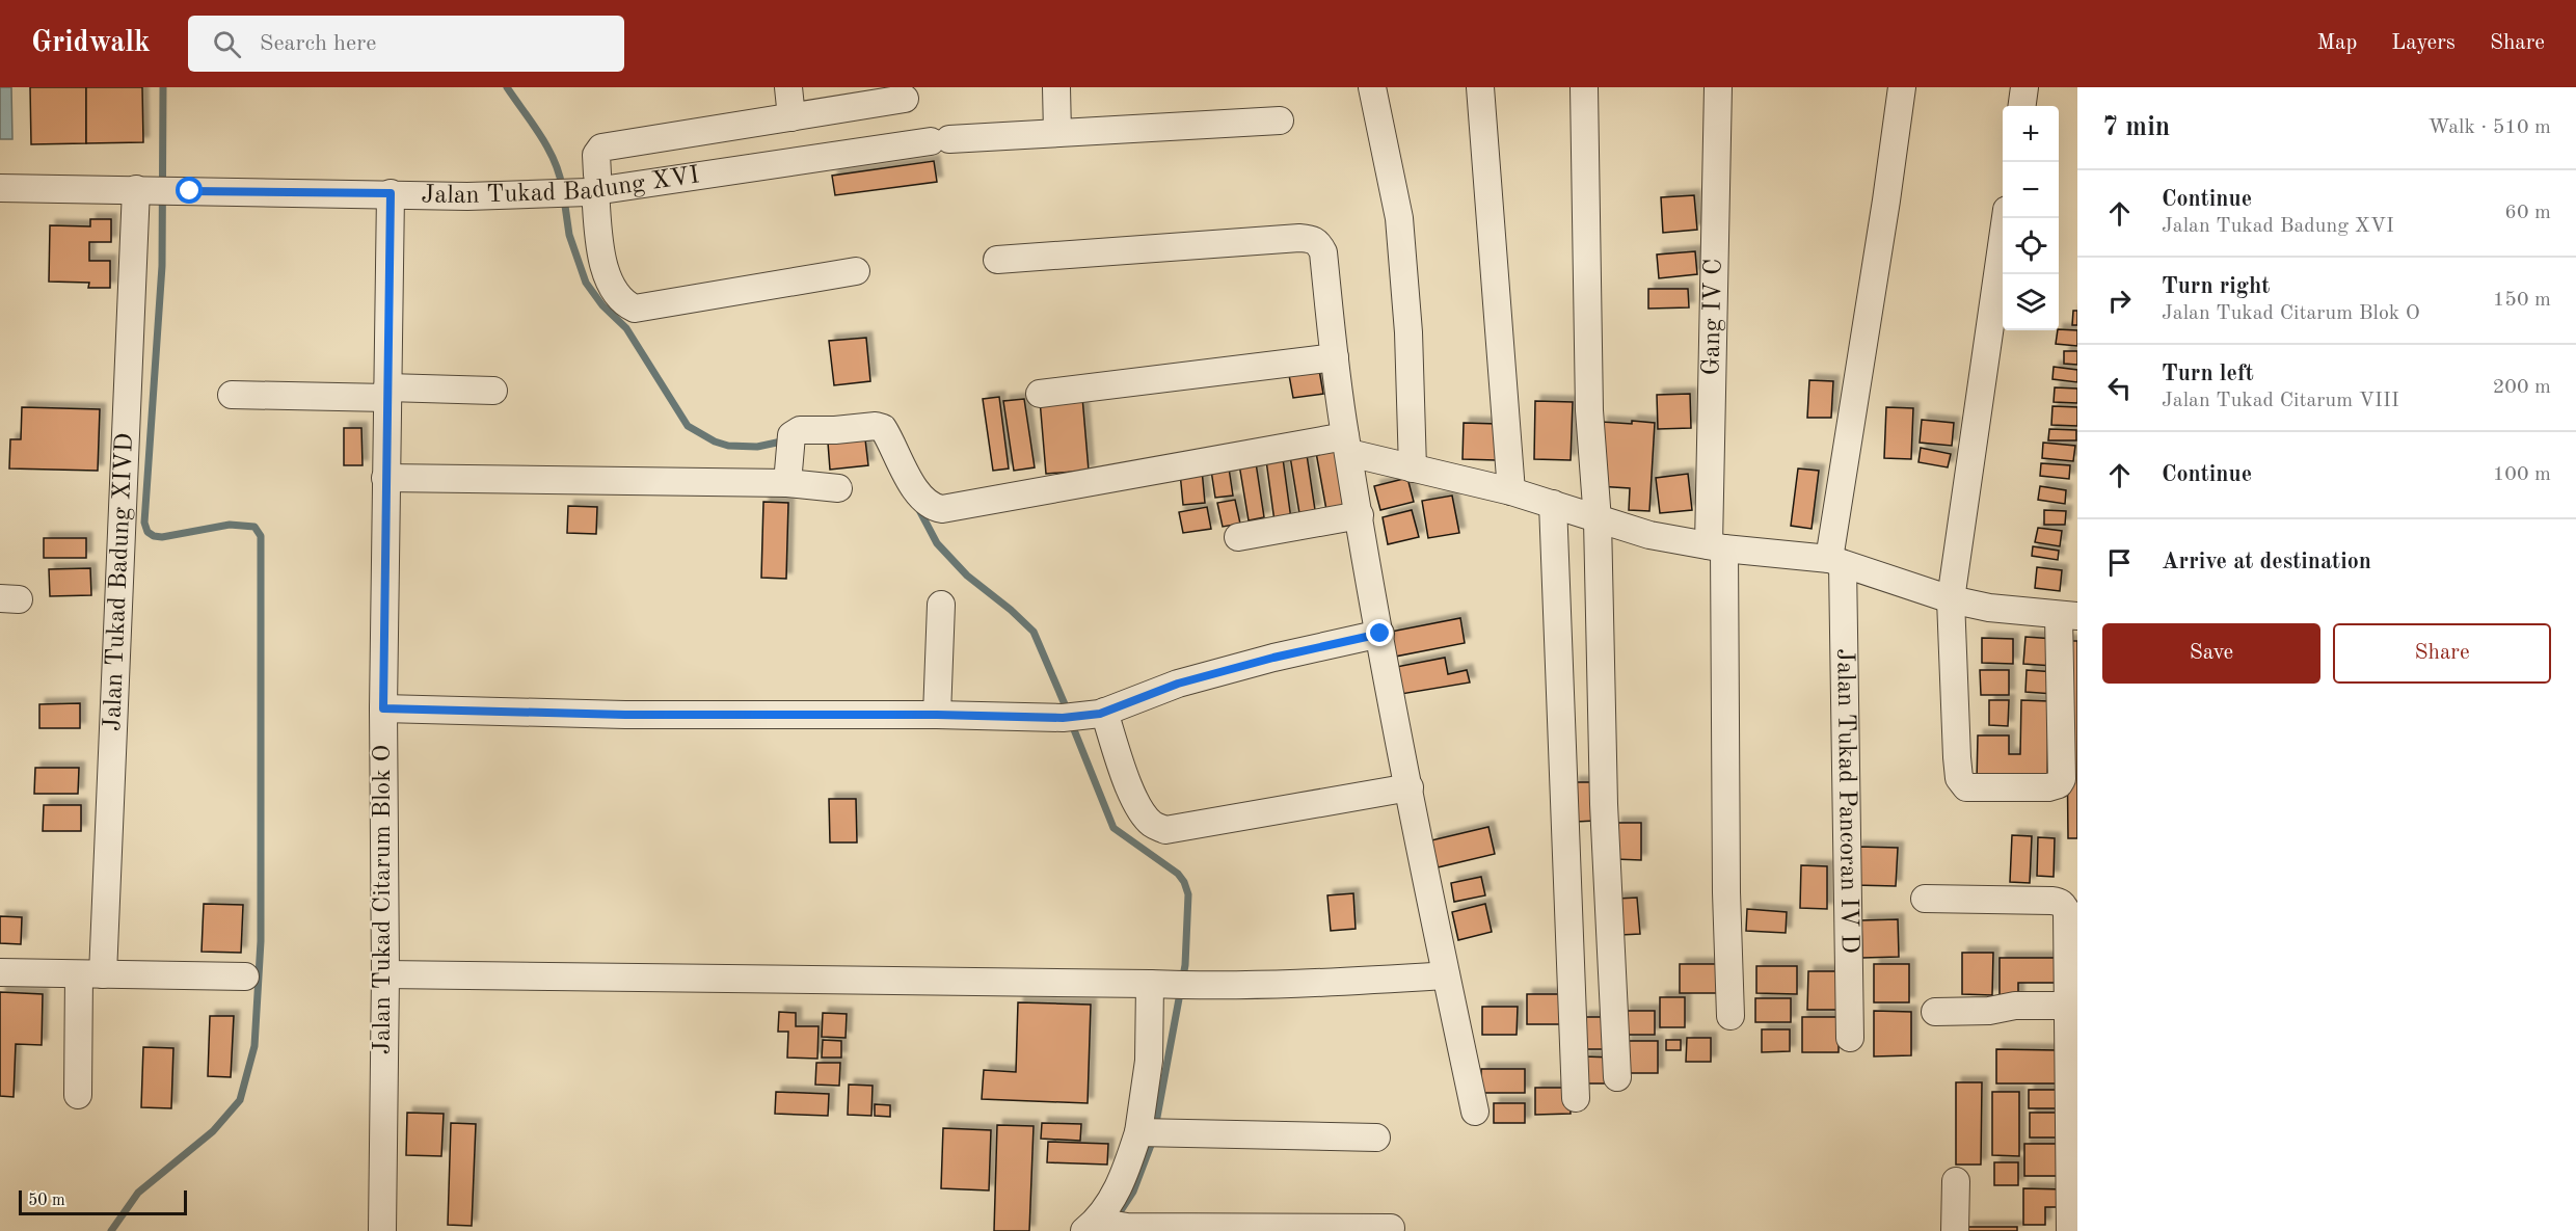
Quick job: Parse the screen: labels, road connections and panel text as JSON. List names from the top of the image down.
{
  "streets": {
    "street": [
      "Jalan Tukad Badung XVI",
      "Gang IV C",
      "Jalan Tukad Badung XIVD",
      "Jalan Tukad Pancoran IV D",
      "Jalan Tukad Citarum Blok O"
    ]
  },
  "crossings": [
    ["Jalan Tukad Badung XVI", "Jalan Tukad Badung XIVD"],
    ["Jalan Tukad Badung XVI", "Jalan Tukad Citarum Blok O"]
  ],
  "scale_bar": "50 m",
  "page": {
    "header": "Gridwalk",
    "search": "Search here",
    "nav": ["Map", "Layers", "Share"],
    "heading": ["7 min", "Walk · 510 m"],
    "map_buttons": ["+", "−"],
    "list": [
      ["Continue", "Jalan Tukad Badung XVI", "60 m"],
      ["Turn right", "Jalan Tukad Citarum Blok O", "150 m"],
      ["Turn left", "Jalan Tukad Citarum VIII", "200 m"],
      ["Continue", "100 m"],
      "Arrive at destination"
    ],
    "buttons": ["Save", "Share"],
    "scale": "50 m"
  }
}
